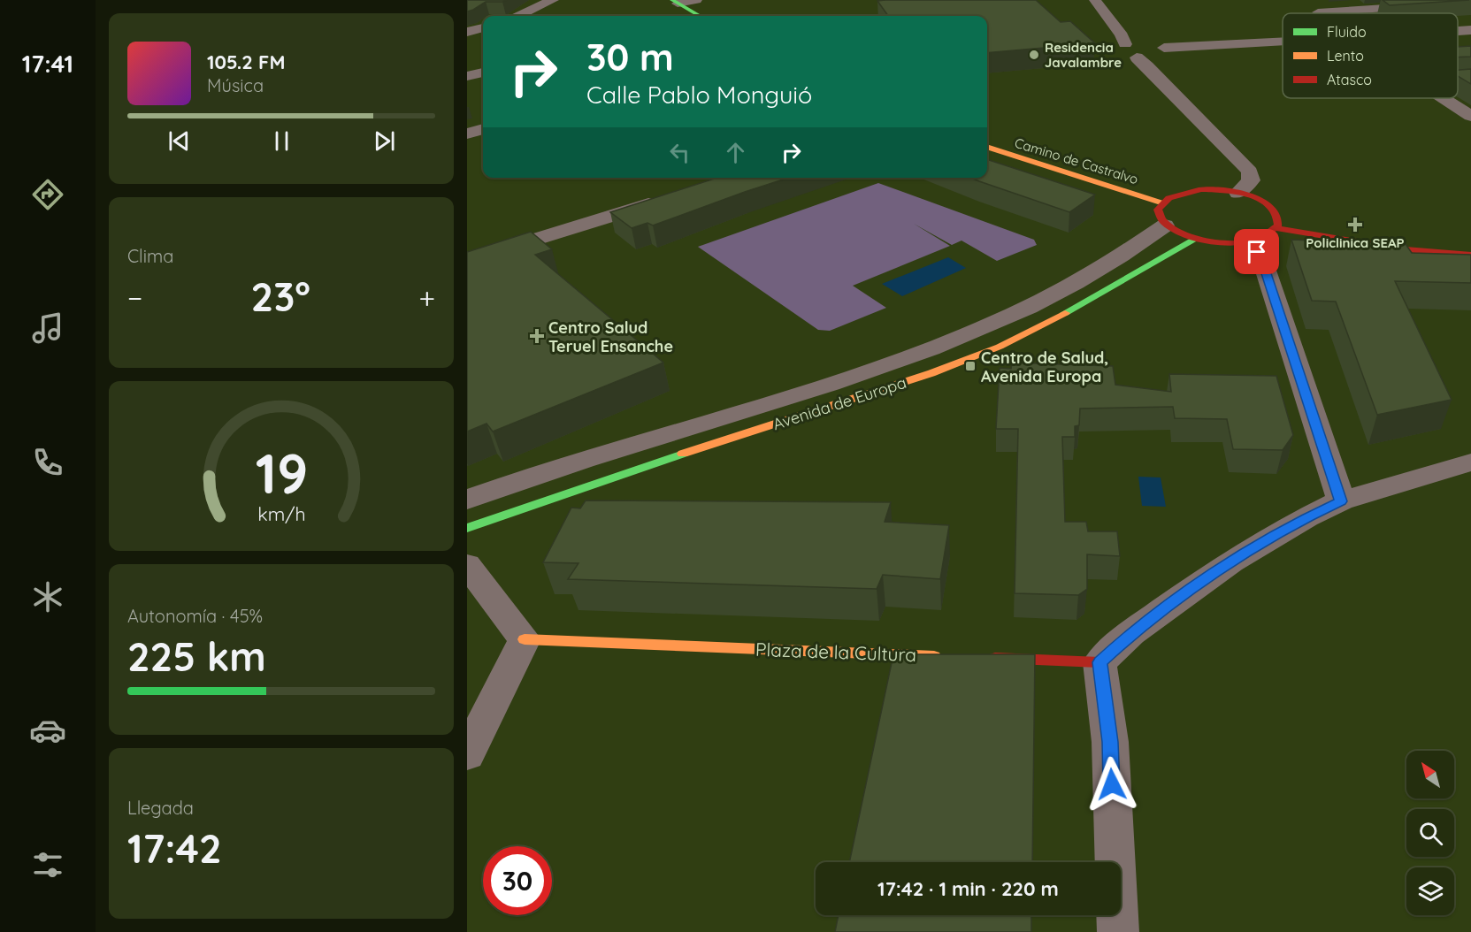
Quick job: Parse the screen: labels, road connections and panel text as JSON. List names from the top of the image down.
{
  "streets": {
    "street": ["Camino de Castralvo", "Avenida de Europa", "Plaza de la Cultura"]
  },
  "crossings": [
    ["Camino de Castralvo", "Avenida de Europa"]
  ],
  "places": {
    "other": ["Residencia Javalambre"],
    "health": ["Policlinica SEAP", "Centro Salud Teruel Ensanche"],
    "transit": ["Centro de Salud, Avenida Europa"]
  },
  "legend": ["Fluido", "Lento", "Atasco"],
  "north": "top left",
  "page": {
    "tabs": "17:41",
    "turn": ["30 m", "Calle Pablo Monguió"],
    "song": ["105.2 FM", "Música"],
    "tile": [
      "Clima",
      ["Autonomía · 45%", "225 km"],
      ["Llegada", "17:42"]
    ],
    "heat": ["−", "23°", "+"],
    "limit": "30",
    "trip": "17:42 · 1 min · 220 m",
    "gauge": ["19", "km/h"]
  }
}
